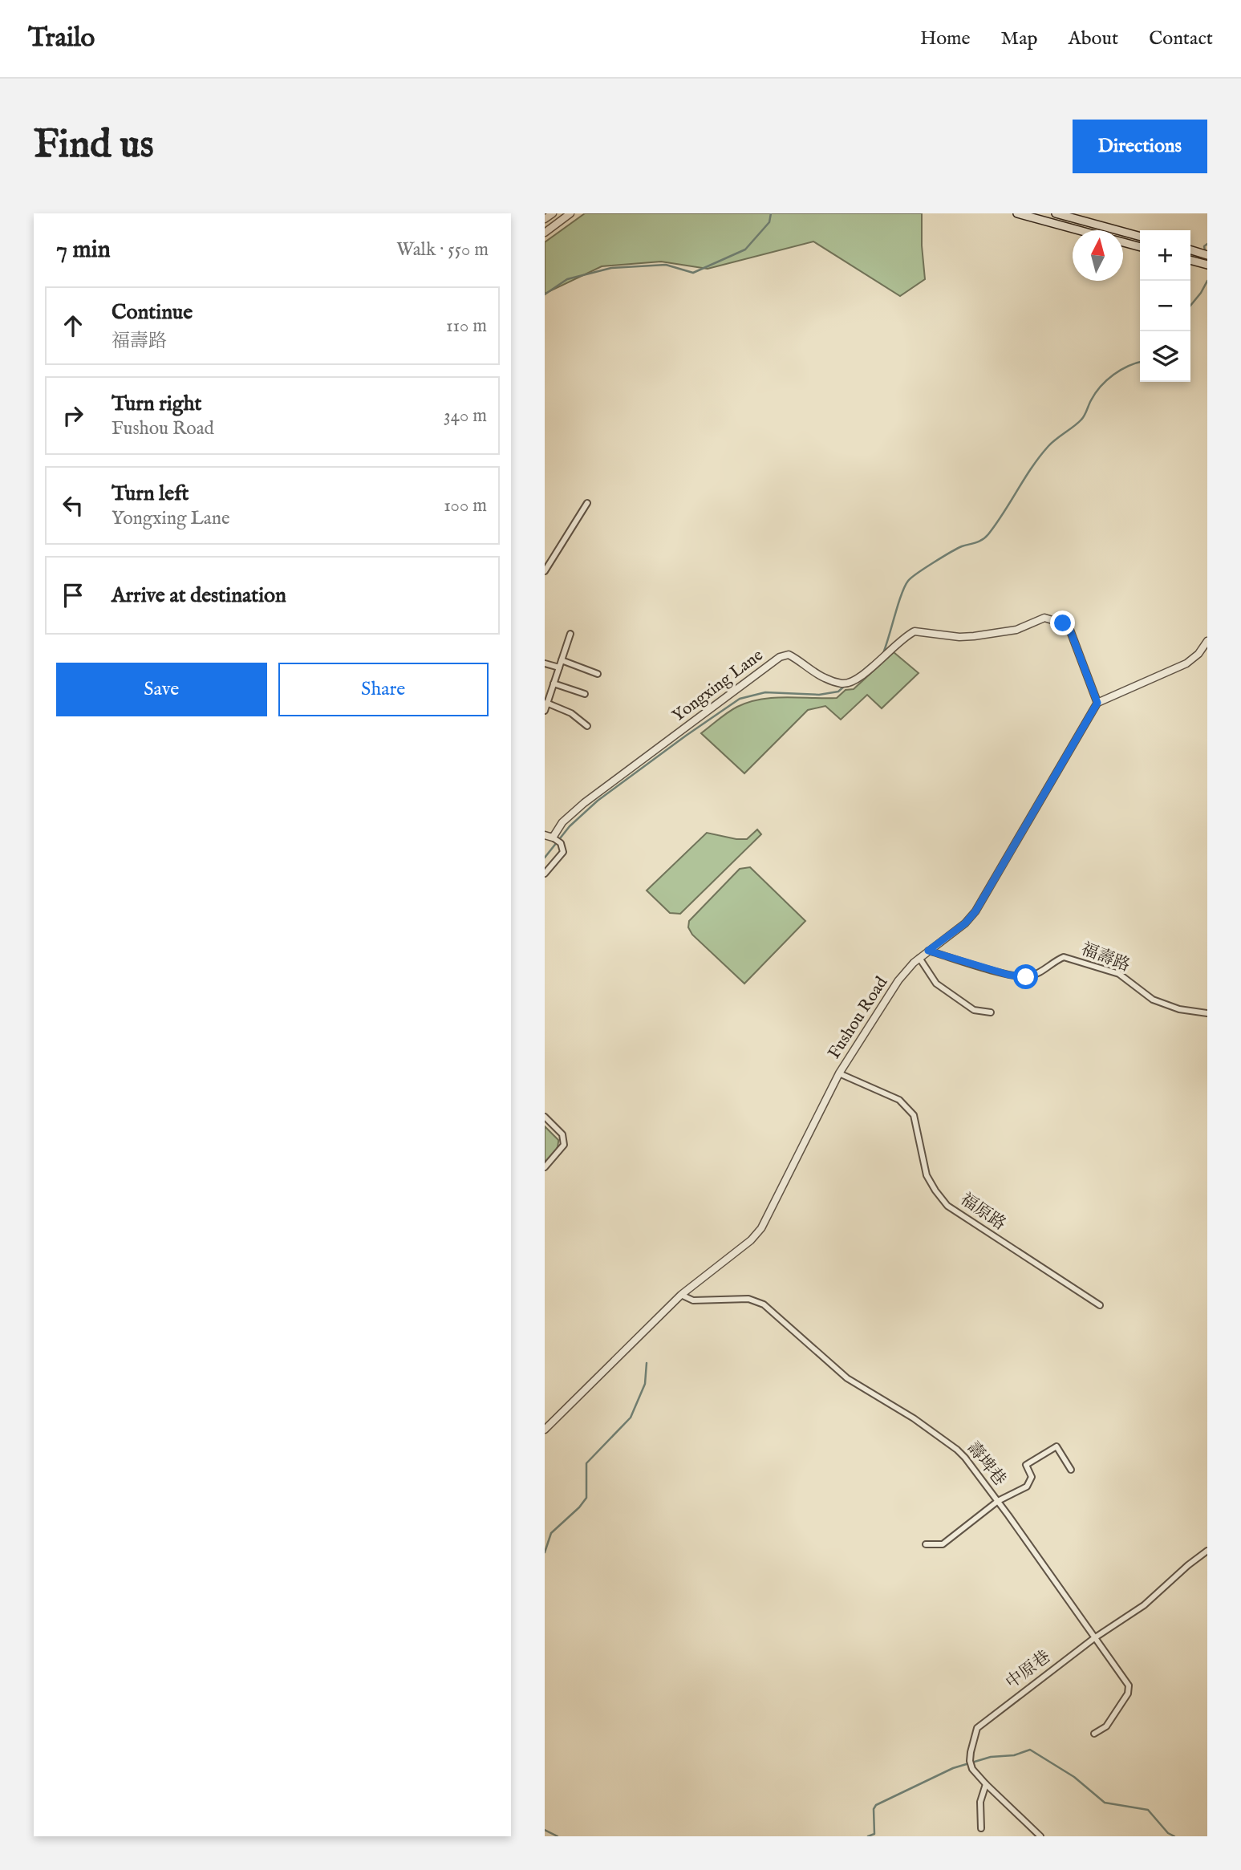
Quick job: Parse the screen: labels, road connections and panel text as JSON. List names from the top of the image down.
{
  "streets": {
    "street": [
      "Yongxing Lane",
      "福壽路",
      "Fushou Road",
      "福原路",
      "壽埤巷",
      "中原巷"
    ]
  },
  "crossings": [
    ["Yongxing Lane", "Fushou Road"],
    ["福壽路", "Fushou Road"],
    ["Fushou Road", "福原路"],
    ["Fushou Road", "壽埤巷"],
    ["壽埤巷", "中原巷"]
  ],
  "north": "top",
  "page": {
    "header": "Trailo",
    "nav": [
      "Home",
      "Map",
      "About",
      "Contact"
    ],
    "buttons": [
      "Directions",
      ["Save", "Share"]
    ],
    "title": "Find us",
    "heading": ["7 min", "Walk · 550 m"],
    "map_buttons": ["+", "−"],
    "list": [
      ["Continue", "福壽路", "110 m"],
      ["Turn right", "Fushou Road", "340 m"],
      ["Turn left", "Yongxing Lane", "100 m"],
      "Arrive at destination"
    ]
  }
}
